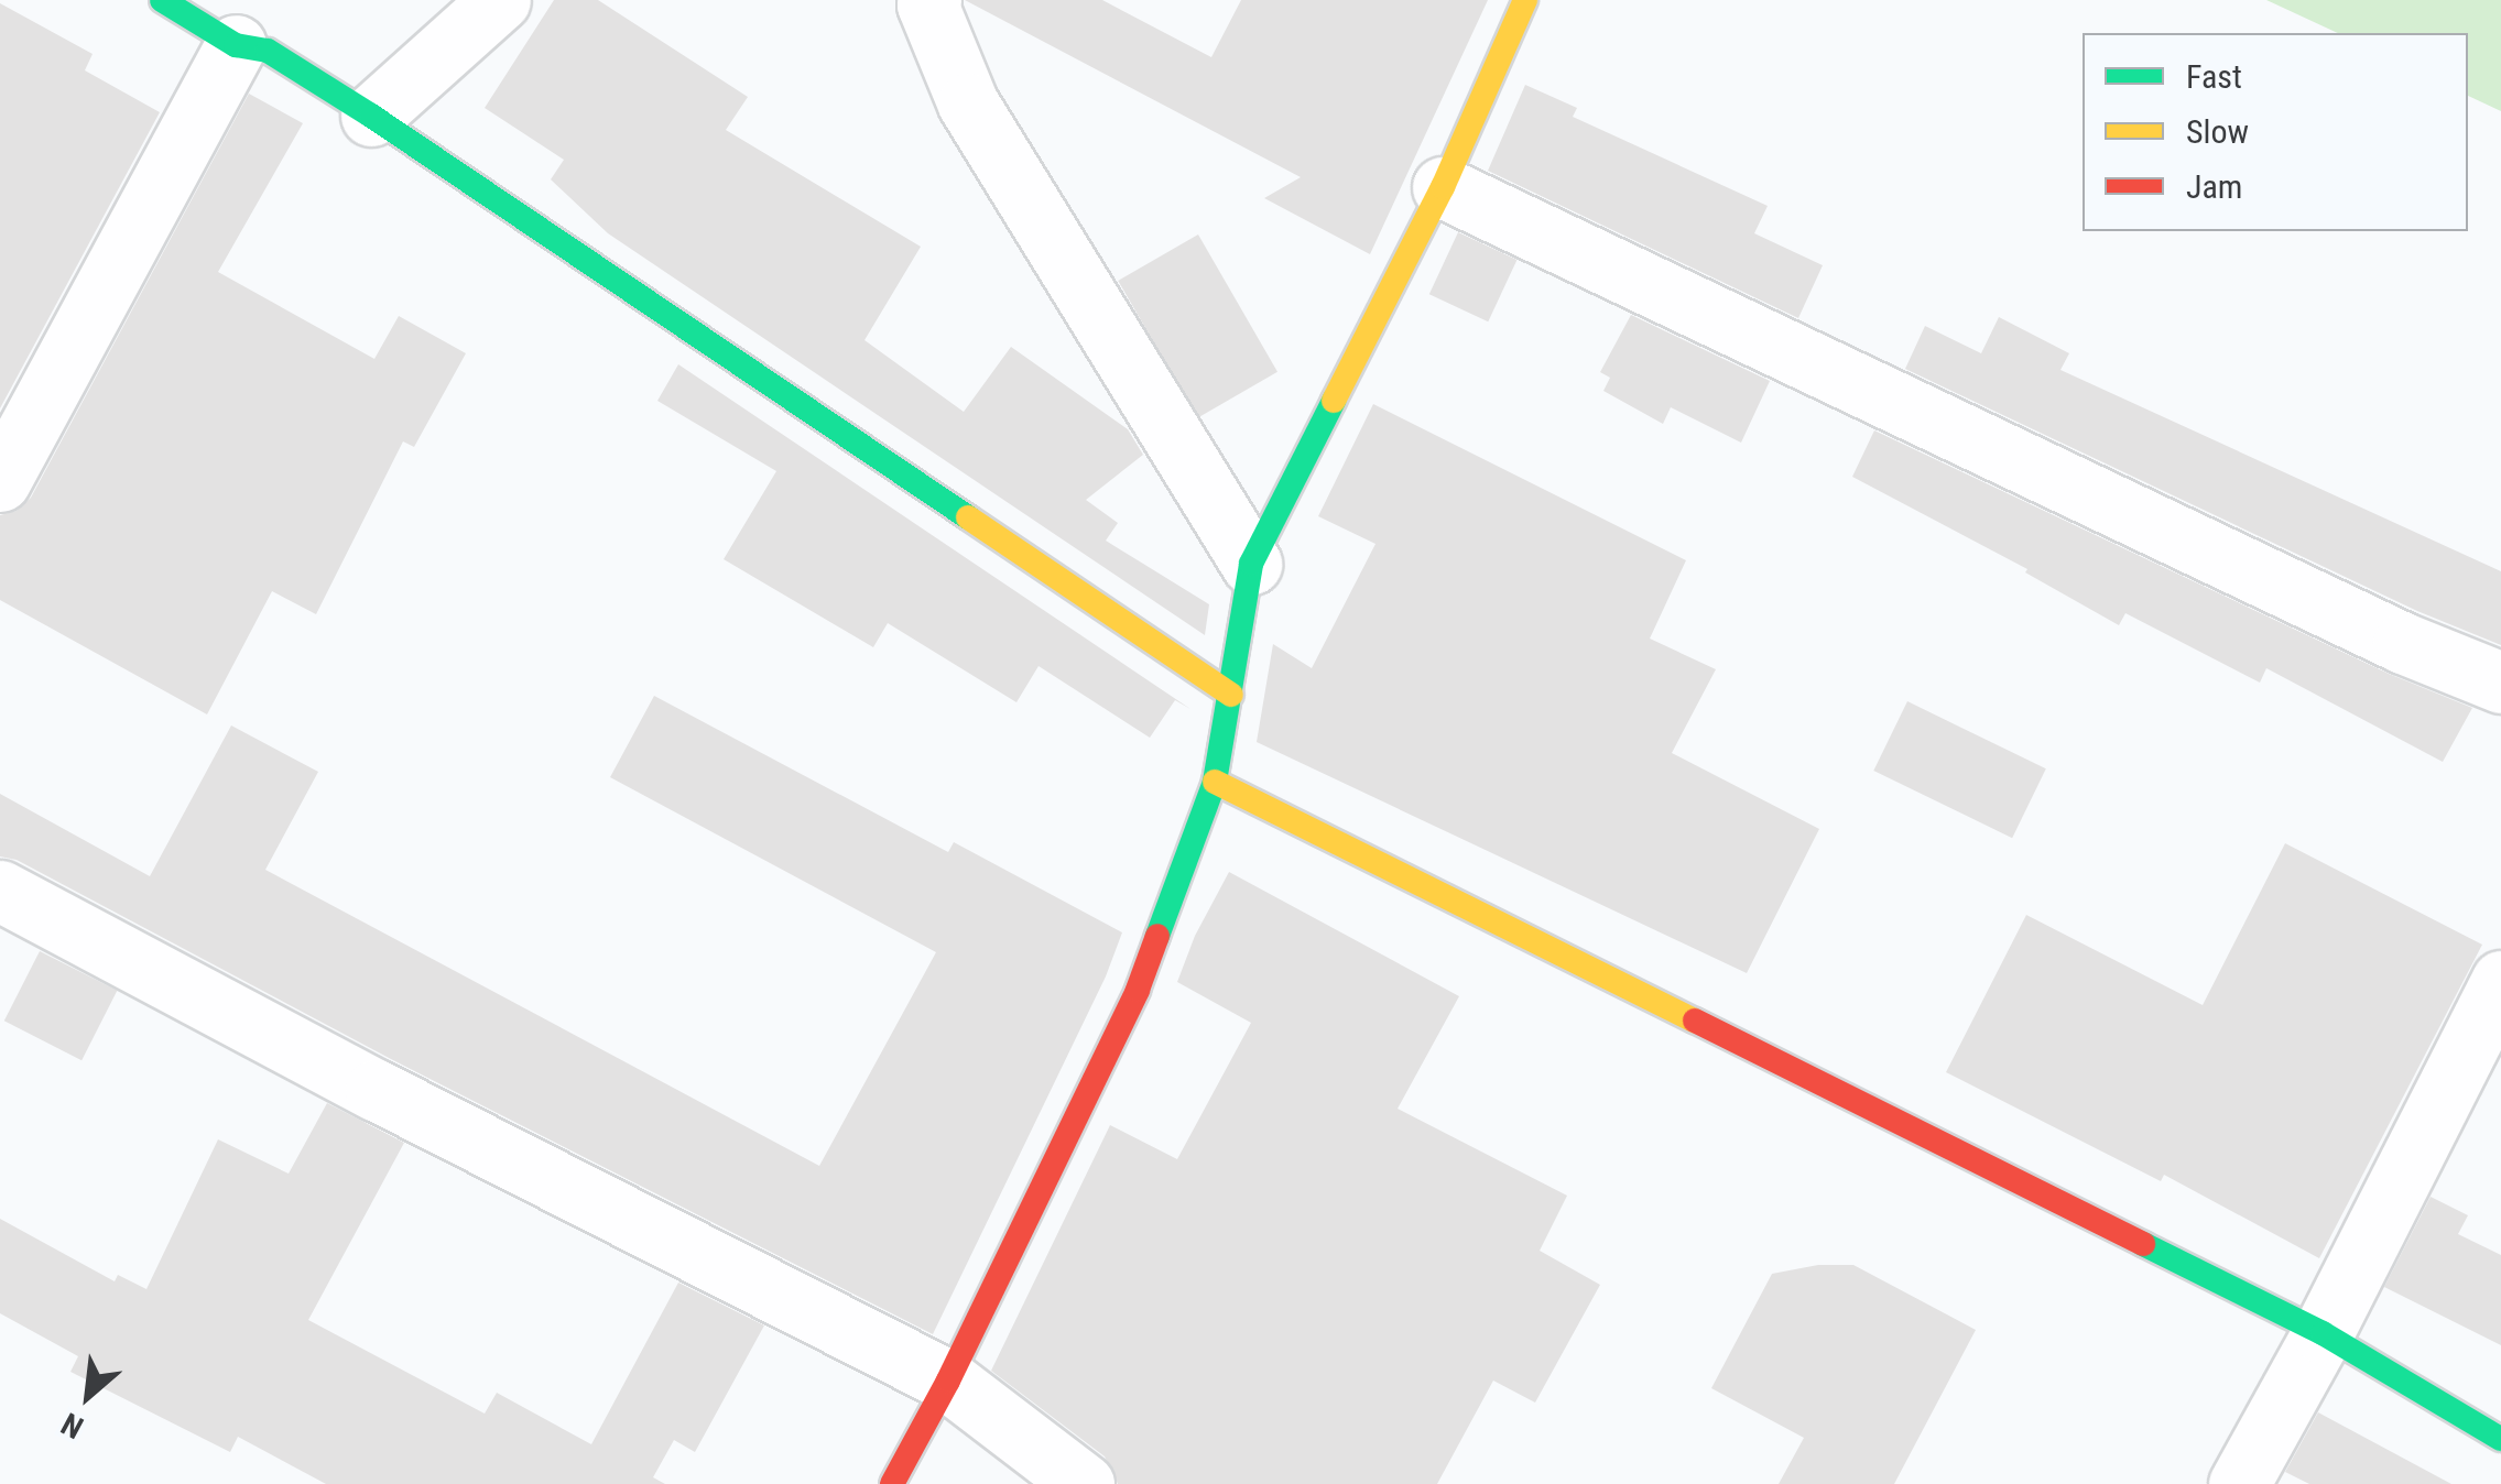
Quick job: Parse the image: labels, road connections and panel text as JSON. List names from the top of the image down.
{
  "legend": ["Fast", "Slow", "Jam"],
  "north": "bottom left"
}
